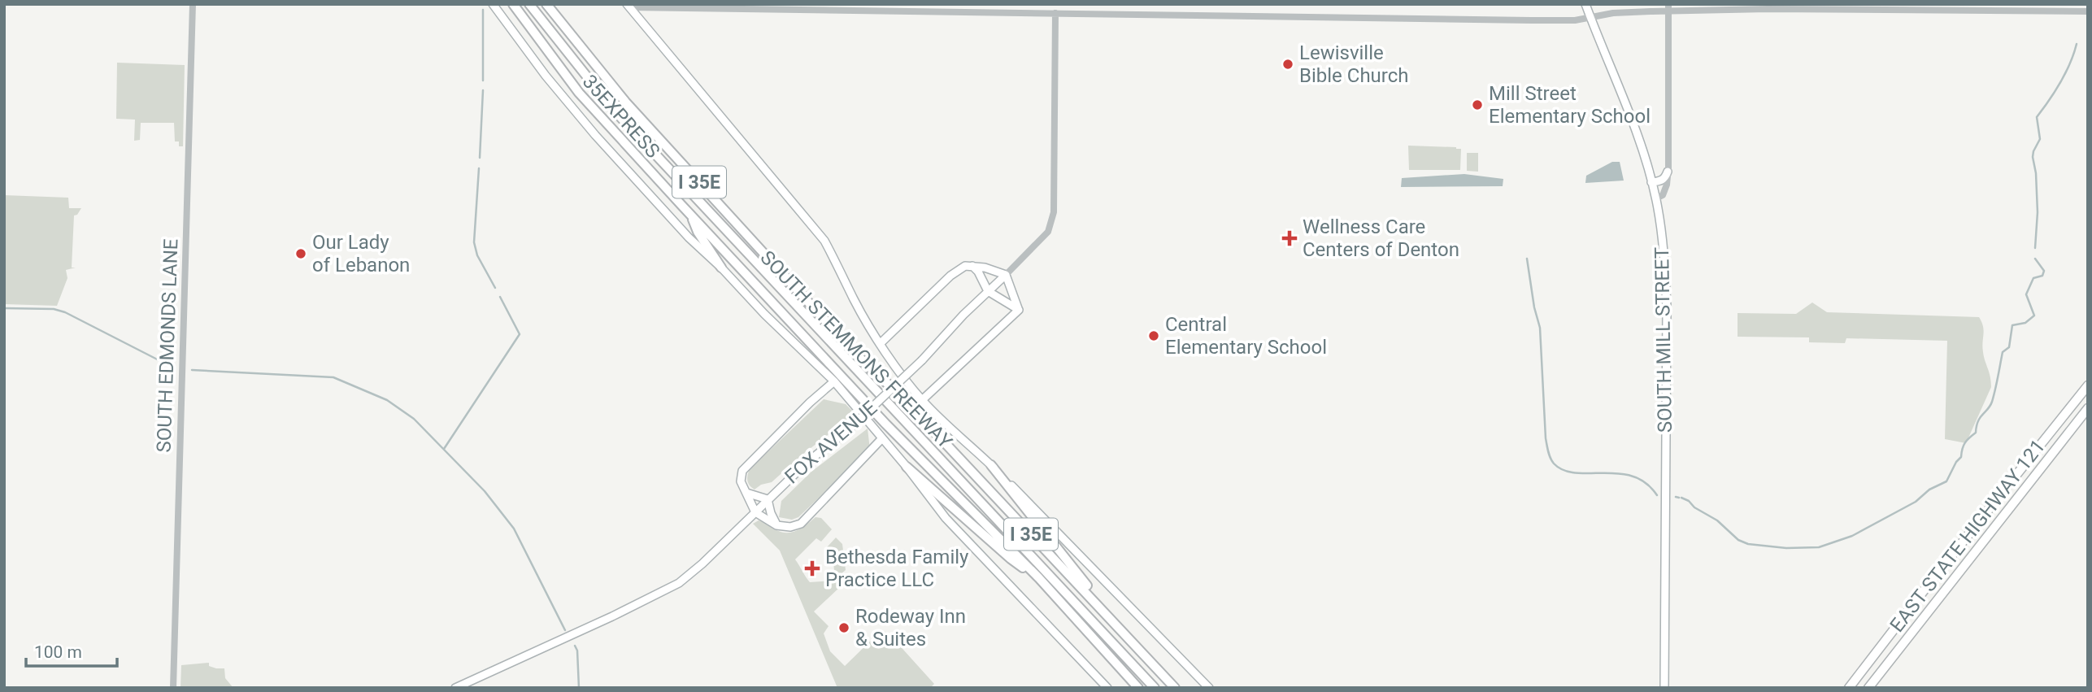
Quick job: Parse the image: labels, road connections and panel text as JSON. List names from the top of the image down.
{
  "streets": {
    "highway": ["35EXPRESS", "I 35E", "SOUTH STEMMONS FREEWAY"],
    "main road": ["SOUTH MILL STREET", "FOX AVENUE", "EAST STATE HIGHWAY 121"],
    "street": ["SOUTH EDMONDS LANE"]
  },
  "places": {
    "other": [
      "Lewisville Bible Church",
      "Mill Street Elementary School",
      "Our Lady of Lebanon",
      "Central Elementary School",
      "Rodeway Inn & Suites"
    ],
    "health": ["Wellness Care Centers of Denton", "Bethesda Family Practice LLC"]
  },
  "scale_bar": "100 m"
}
